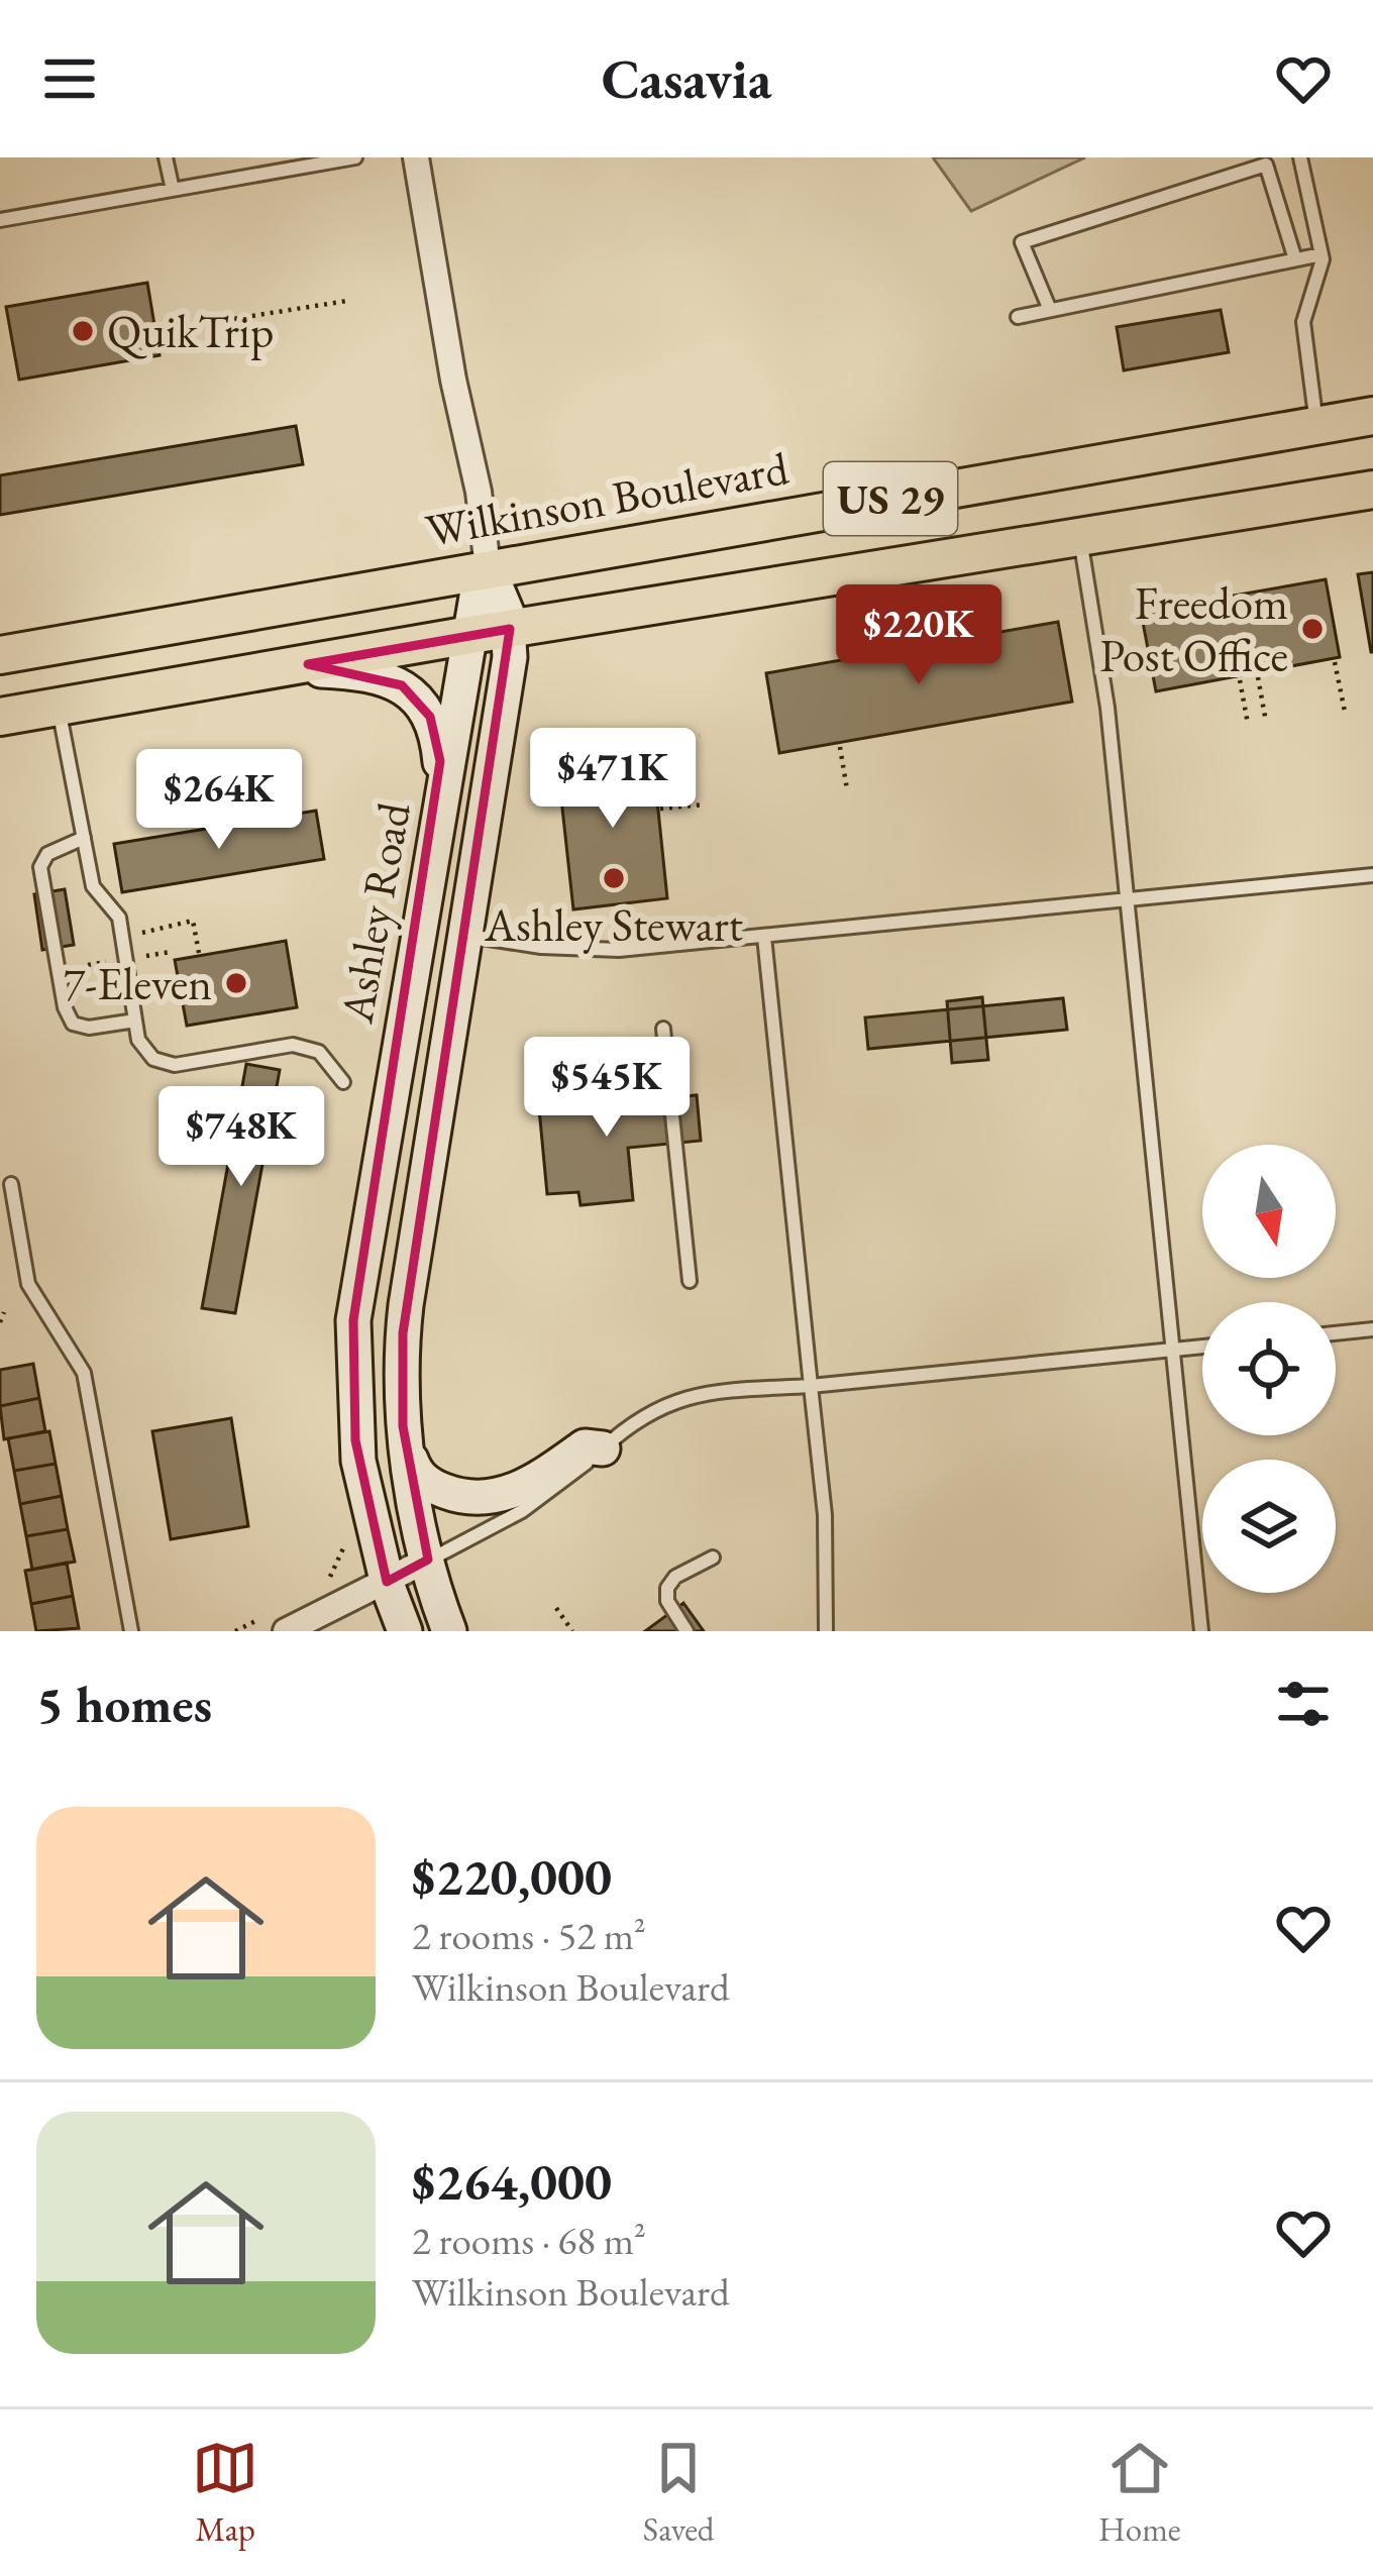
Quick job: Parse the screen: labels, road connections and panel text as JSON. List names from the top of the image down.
{
  "streets": {
    "main road": ["Wilkinson Boulevard", "US 29"],
    "street": ["Ashley Road"]
  },
  "crossings": [
    ["Wilkinson Boulevard", "Ashley Road"],
    ["US 29", "Ashley Road"]
  ],
  "places": [
    "QuikTrip",
    "Freedom Post Office",
    "Ashley Stewart",
    "7-Eleven"
  ],
  "north": "bottom",
  "page": {
    "header": "Casavia",
    "price": [
      "$220K",
      "$471K",
      "$264K",
      "$545K",
      "$748K"
    ],
    "heading": "5 homes",
    "list": [
      {
        "name": "$220,000",
        "note": "2 rooms · 52 m² · Wilkinson Boulevard"
      },
      {
        "name": "$264,000",
        "note": "2 rooms · 68 m² · Wilkinson Boulevard"
      }
    ],
    "tabs": ["Map", "Saved", "Home"]
  }
}
